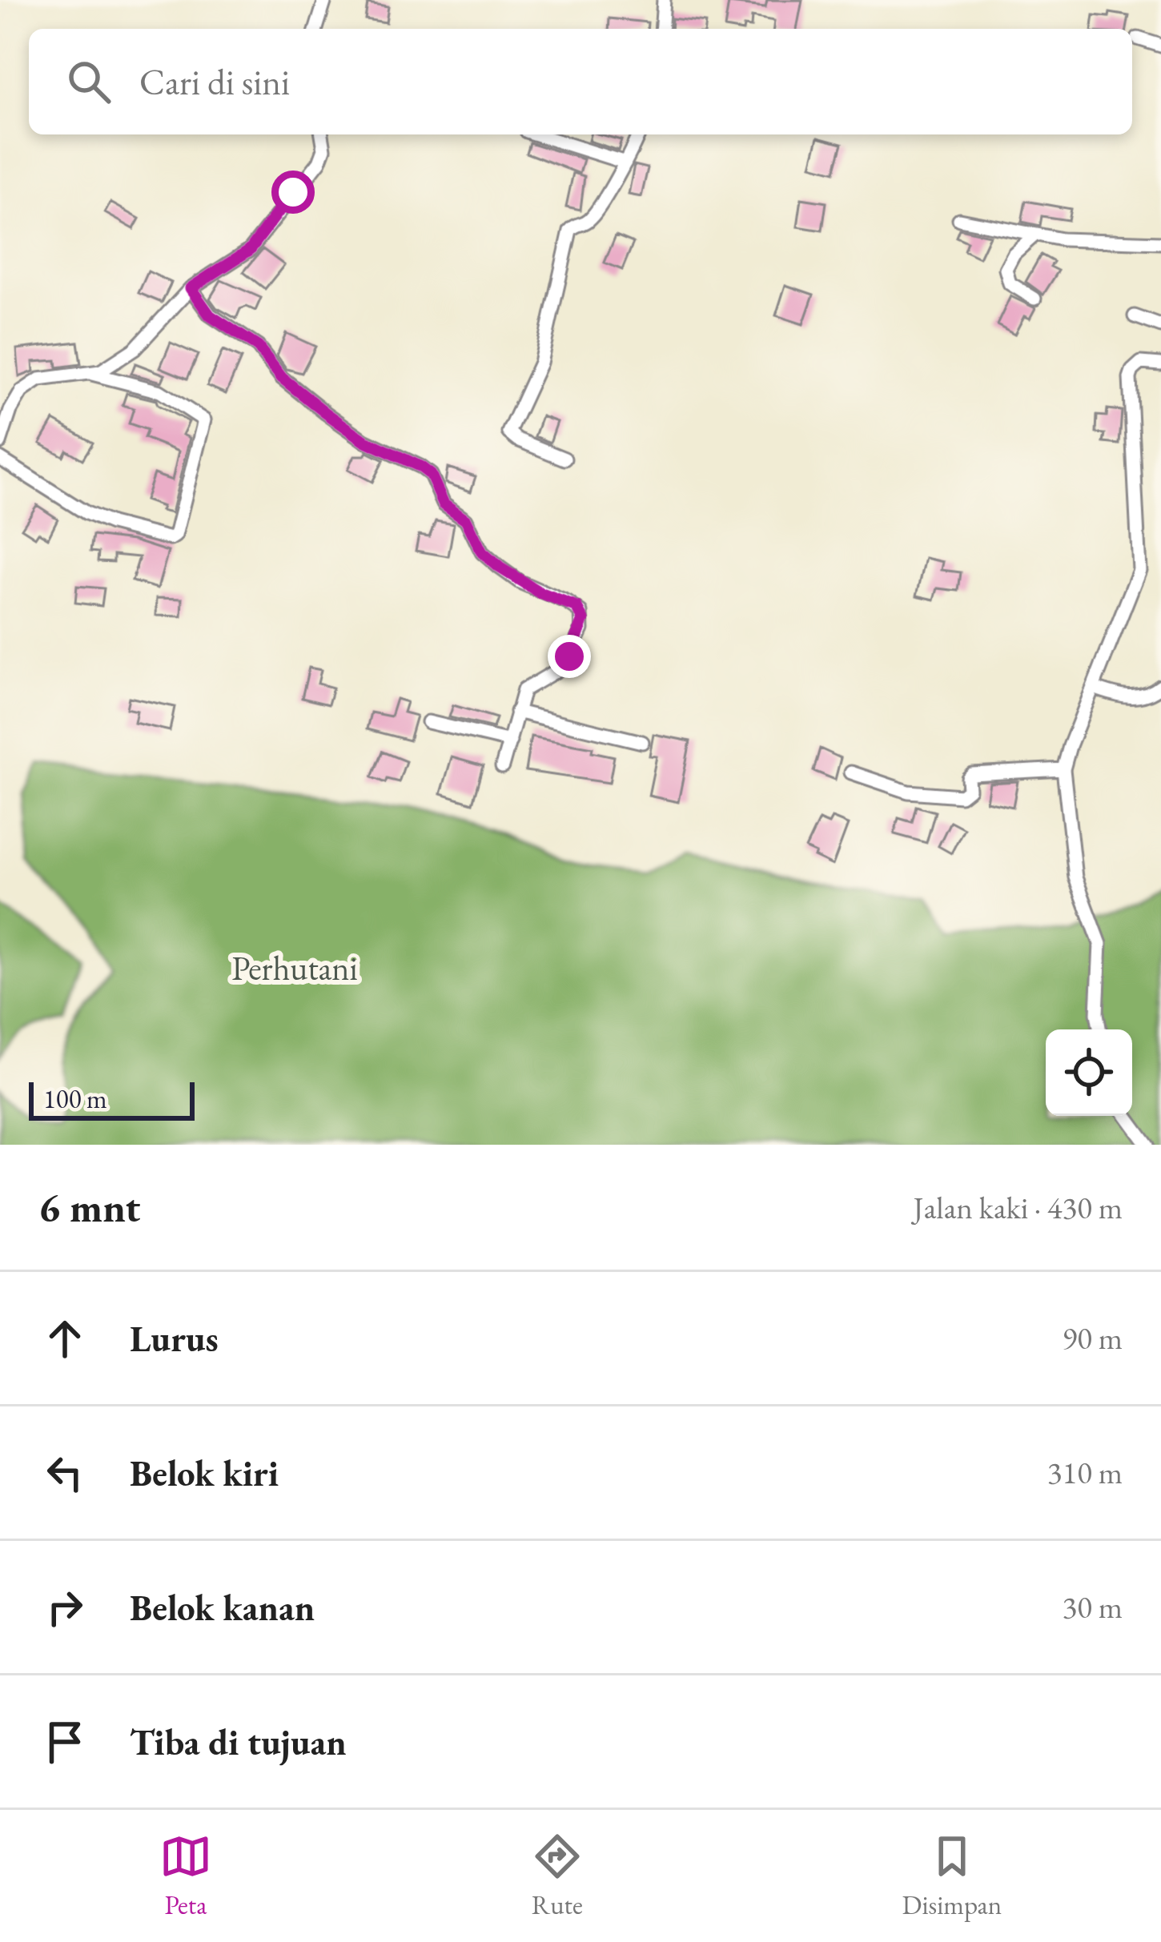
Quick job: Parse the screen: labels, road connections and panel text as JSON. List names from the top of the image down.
{
  "parks": ["Perhutani"],
  "scale_bar": "100 m",
  "page": {
    "search": "Cari di sini",
    "scale": "100 m",
    "heading": ["6 mnt", "Jalan kaki · 430 m"],
    "list": [
      ["Lurus", "90 m"],
      ["Belok kiri", "310 m"],
      ["Belok kanan", "30 m"],
      "Tiba di tujuan"
    ],
    "nav": ["Peta", "Rute", "Disimpan"]
  }
}
